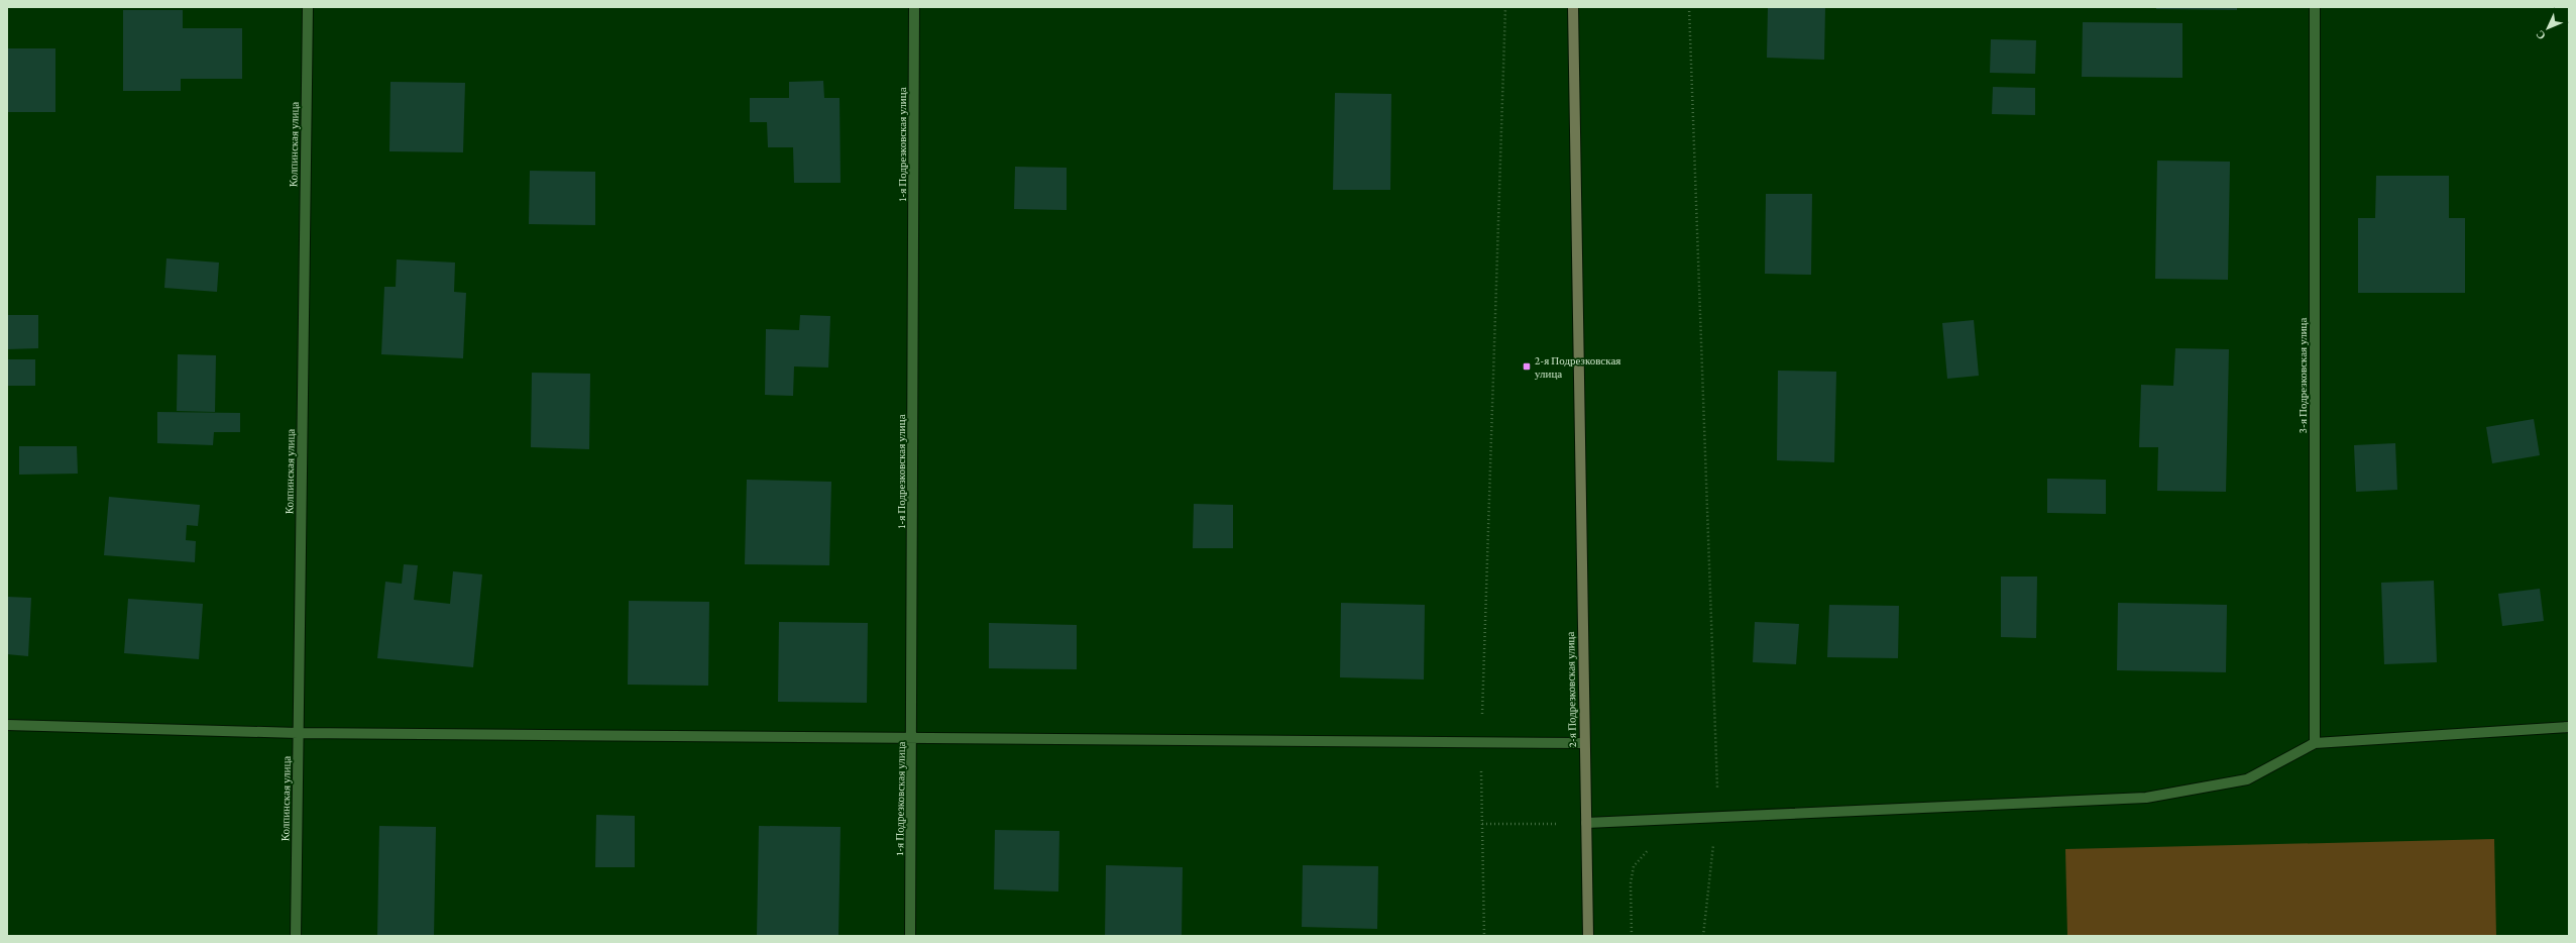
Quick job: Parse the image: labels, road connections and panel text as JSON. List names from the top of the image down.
{
  "streets": {
    "street": [
      "Колпинская улица",
      "1-я Подрезковская улица",
      "3-я Подрезковская улица",
      "2-я Подрезковская улица"
    ]
  },
  "places": {
    "transit": ["2-я Подрезковская улица"]
  },
  "north": "bottom left"
}
